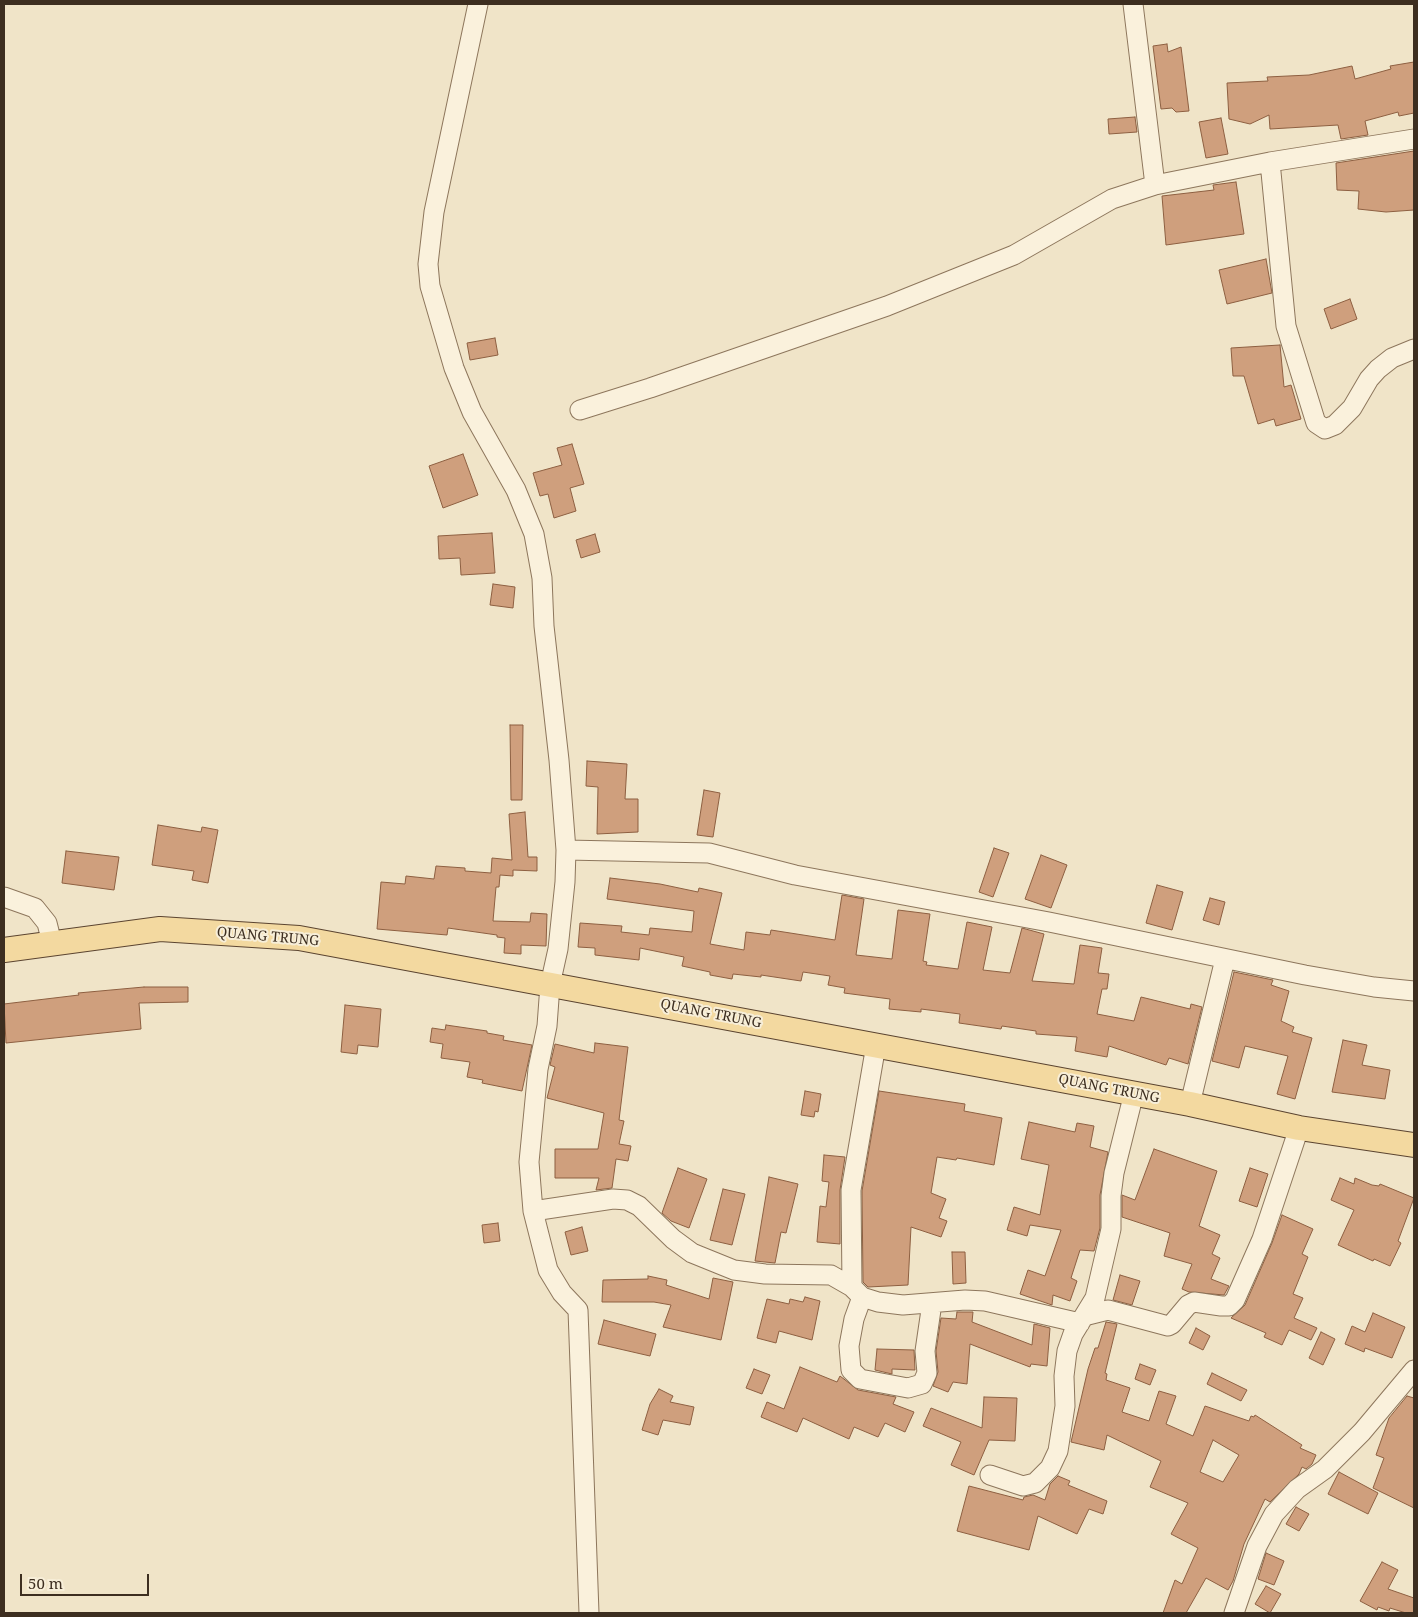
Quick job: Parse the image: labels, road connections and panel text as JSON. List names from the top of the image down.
{
  "streets": {
    "main road": ["QUANG TRUNG"]
  },
  "scale_bar": "50 m"
}
